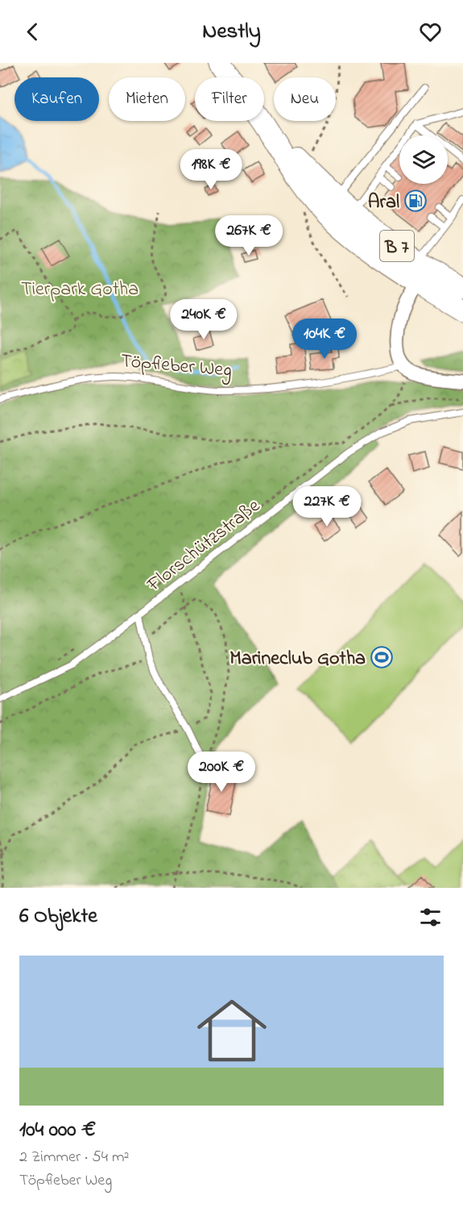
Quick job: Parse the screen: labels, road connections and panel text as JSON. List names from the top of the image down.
{
  "streets": {
    "main road": ["B 7"],
    "lane": ["Töpfleber Weg", "Florschützstraße"]
  },
  "parks": ["Tierpark Gotha"],
  "places": {
    "fuel station": ["Aral"],
    "sports": ["Marineclub Gotha"]
  },
  "page": {
    "header": "Nestly",
    "chip": [
      "Kaufen",
      "Mieten",
      "Filter",
      "Neu"
    ],
    "price": [
      "198K €",
      "267K €",
      "240K €",
      "104K €",
      "227K €",
      "200K €"
    ],
    "heading": "6 Objekte",
    "list": [
      {
        "name": "104 000 €",
        "note": "2 Zimmer · 54 m² · Töpfleber Weg"
      }
    ]
  }
}
